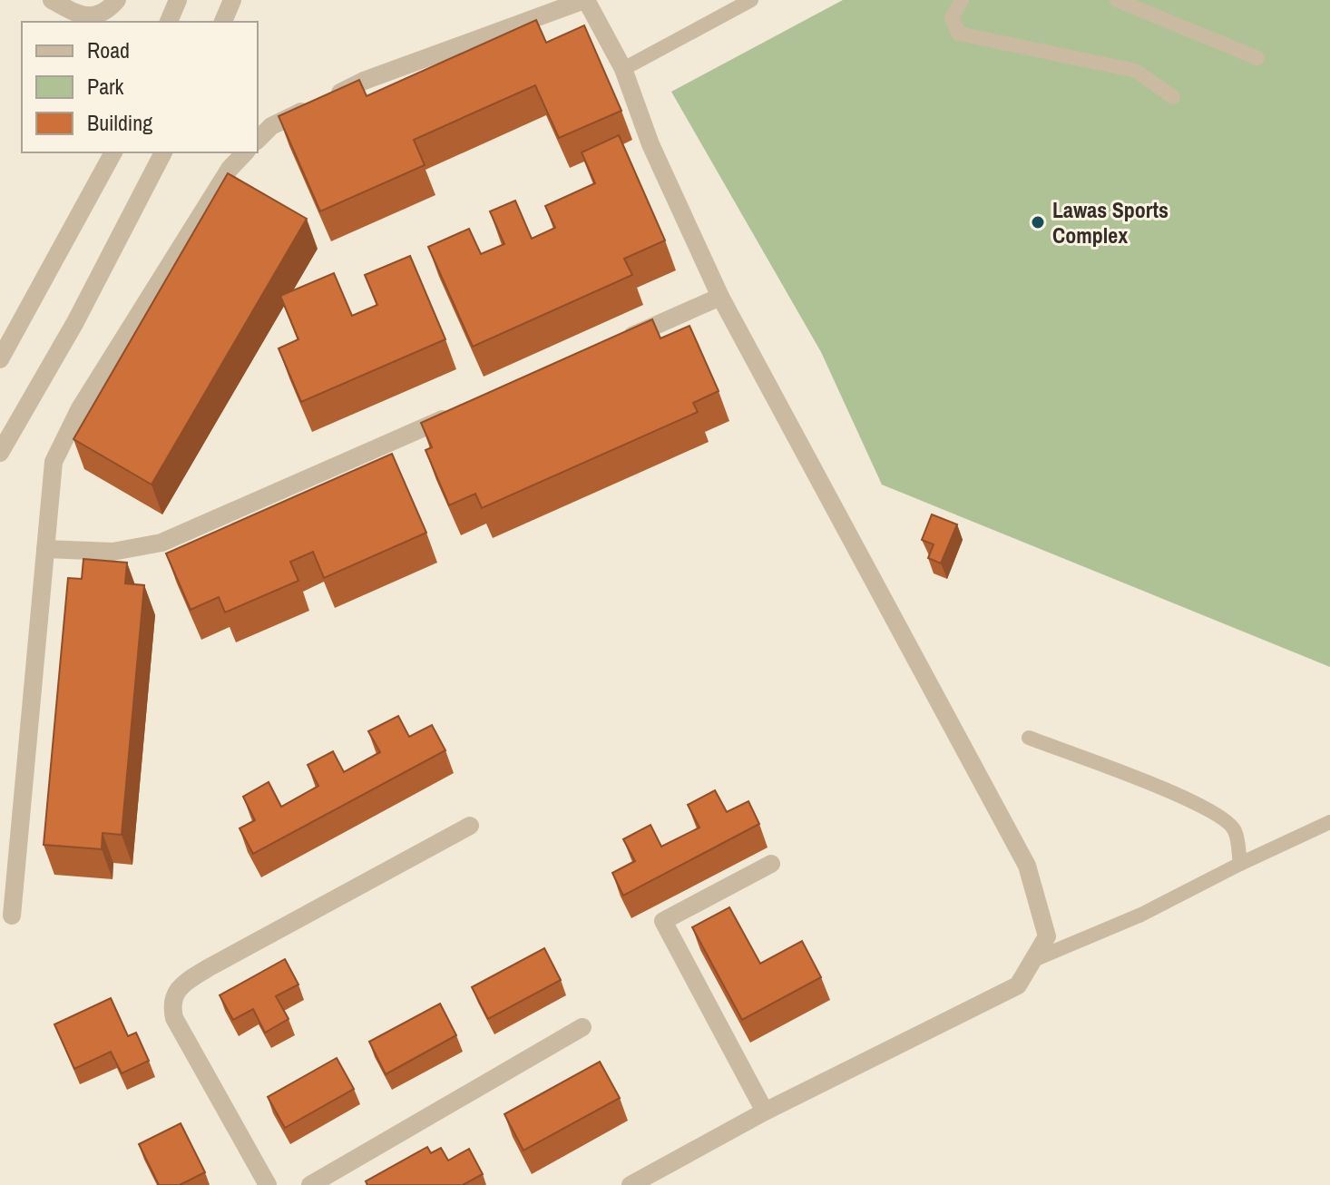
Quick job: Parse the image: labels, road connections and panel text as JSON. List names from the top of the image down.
{
  "places": ["Lawas Sports Complex"],
  "legend": ["Road", "Park", "Building"]
}
